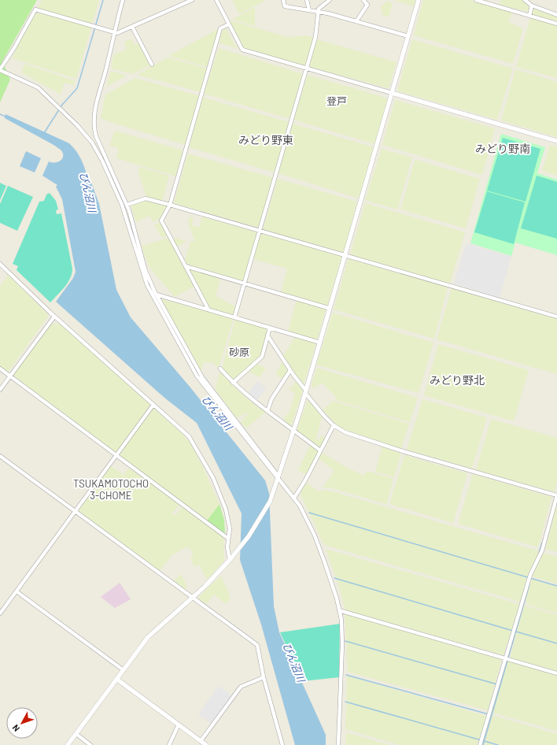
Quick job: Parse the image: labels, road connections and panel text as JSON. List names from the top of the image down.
{
  "districts": [
    "登戸",
    "みどり野東",
    "みどり野南",
    "砂原",
    "みどり野北",
    "TSUKAMOTOCHO 3-CHOME"
  ],
  "water": ["びん沼川"],
  "north": "bottom left"
}
